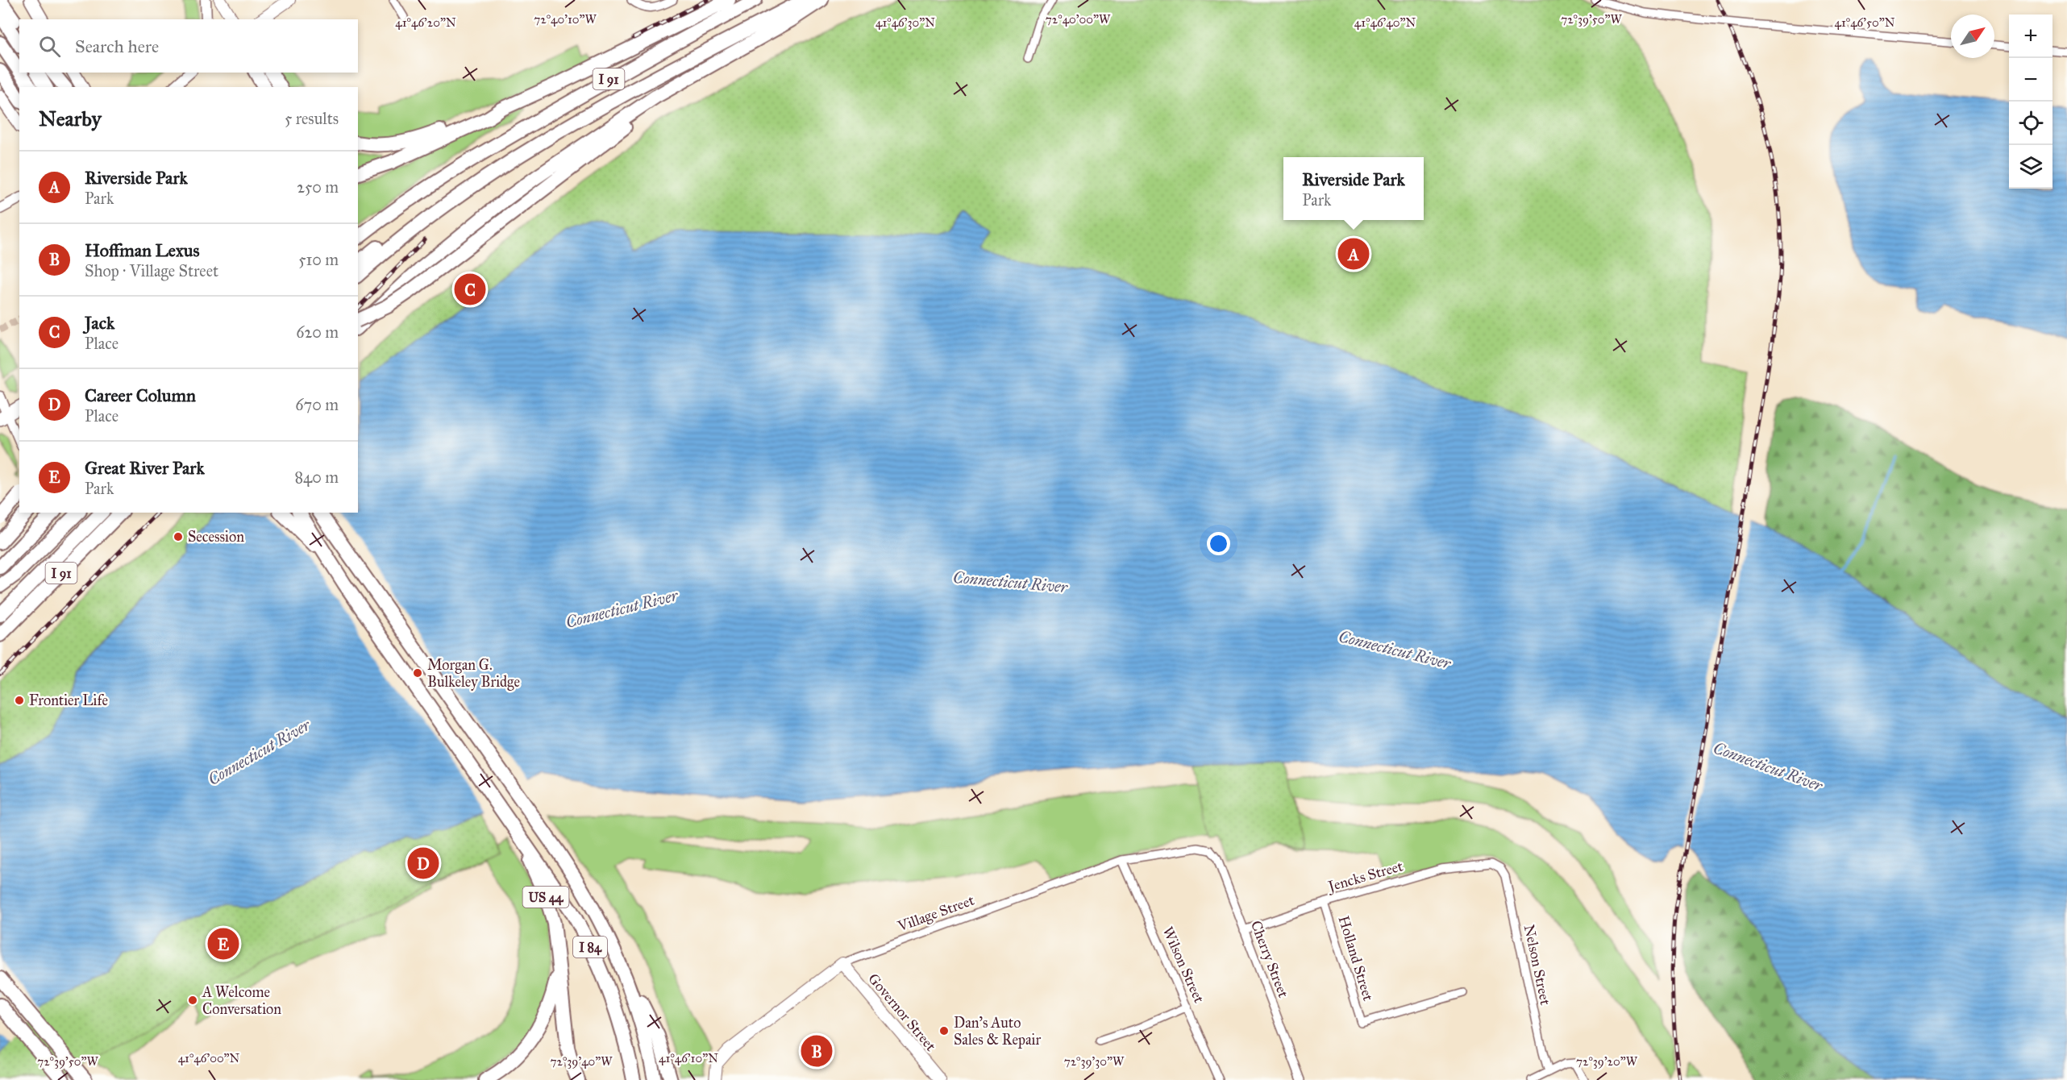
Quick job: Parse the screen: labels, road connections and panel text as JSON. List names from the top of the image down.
{
  "streets": {
    "highway": ["I 91", "US 44", "I 84"],
    "main road": ["Village Street", "Governor Street"],
    "street": [
      "Jencks Street",
      "Holland Street",
      "Cherry Street",
      "Wilson Street",
      "Nelson Street"
    ]
  },
  "crossings": [
    ["Jencks Street", "Holland Street"],
    ["Jencks Street", "Cherry Street"],
    ["Jencks Street", "Nelson Street"],
    ["US 44", "I 84"],
    ["Village Street", "Cherry Street"],
    ["Village Street", "Wilson Street"],
    ["Village Street", "Governor Street"]
  ],
  "water": ["Connecticut River"],
  "places": [
    "Secession",
    "Morgan G. Bulkeley Bridge",
    "Frontier Life",
    "A Welcome Conversation",
    "Dan's Auto Sales & Repair"
  ],
  "north": "top right",
  "page": {
    "map_buttons": ["+", "−"],
    "search": "Search here",
    "heading": ["Nearby", "5 results"],
    "list": [
      {
        "mark": "A",
        "name": "Riverside Park",
        "note": "Park",
        "value": "250 m"
      },
      {
        "mark": "B",
        "name": "Hoffman Lexus",
        "note": "Shop · Village Street",
        "value": "510 m"
      },
      {
        "mark": "C",
        "name": "Jack",
        "note": "Place",
        "value": "620 m"
      },
      {
        "mark": "D",
        "name": "Career Column",
        "note": "Place",
        "value": "670 m"
      },
      {
        "mark": "E",
        "name": "Great River Park",
        "note": "Park",
        "value": "840 m"
      }
    ],
    "popup": ["Riverside Park", "Park"],
    "pins": [
      "A",
      "C",
      "D",
      "E",
      "B"
    ]
  },
  "coordinates": [
    "72°40'10\"W",
    "72°40'00\"W",
    "72°39'50\"W",
    "41°46'20\"N",
    "41°46'30\"N",
    "41°46'40\"N",
    "41°46'50\"N",
    "41°46'00\"N",
    "41°46'10\"N",
    "72°39'40\"W",
    "72°39'30\"W",
    "72°39'20\"W"
  ]
}
